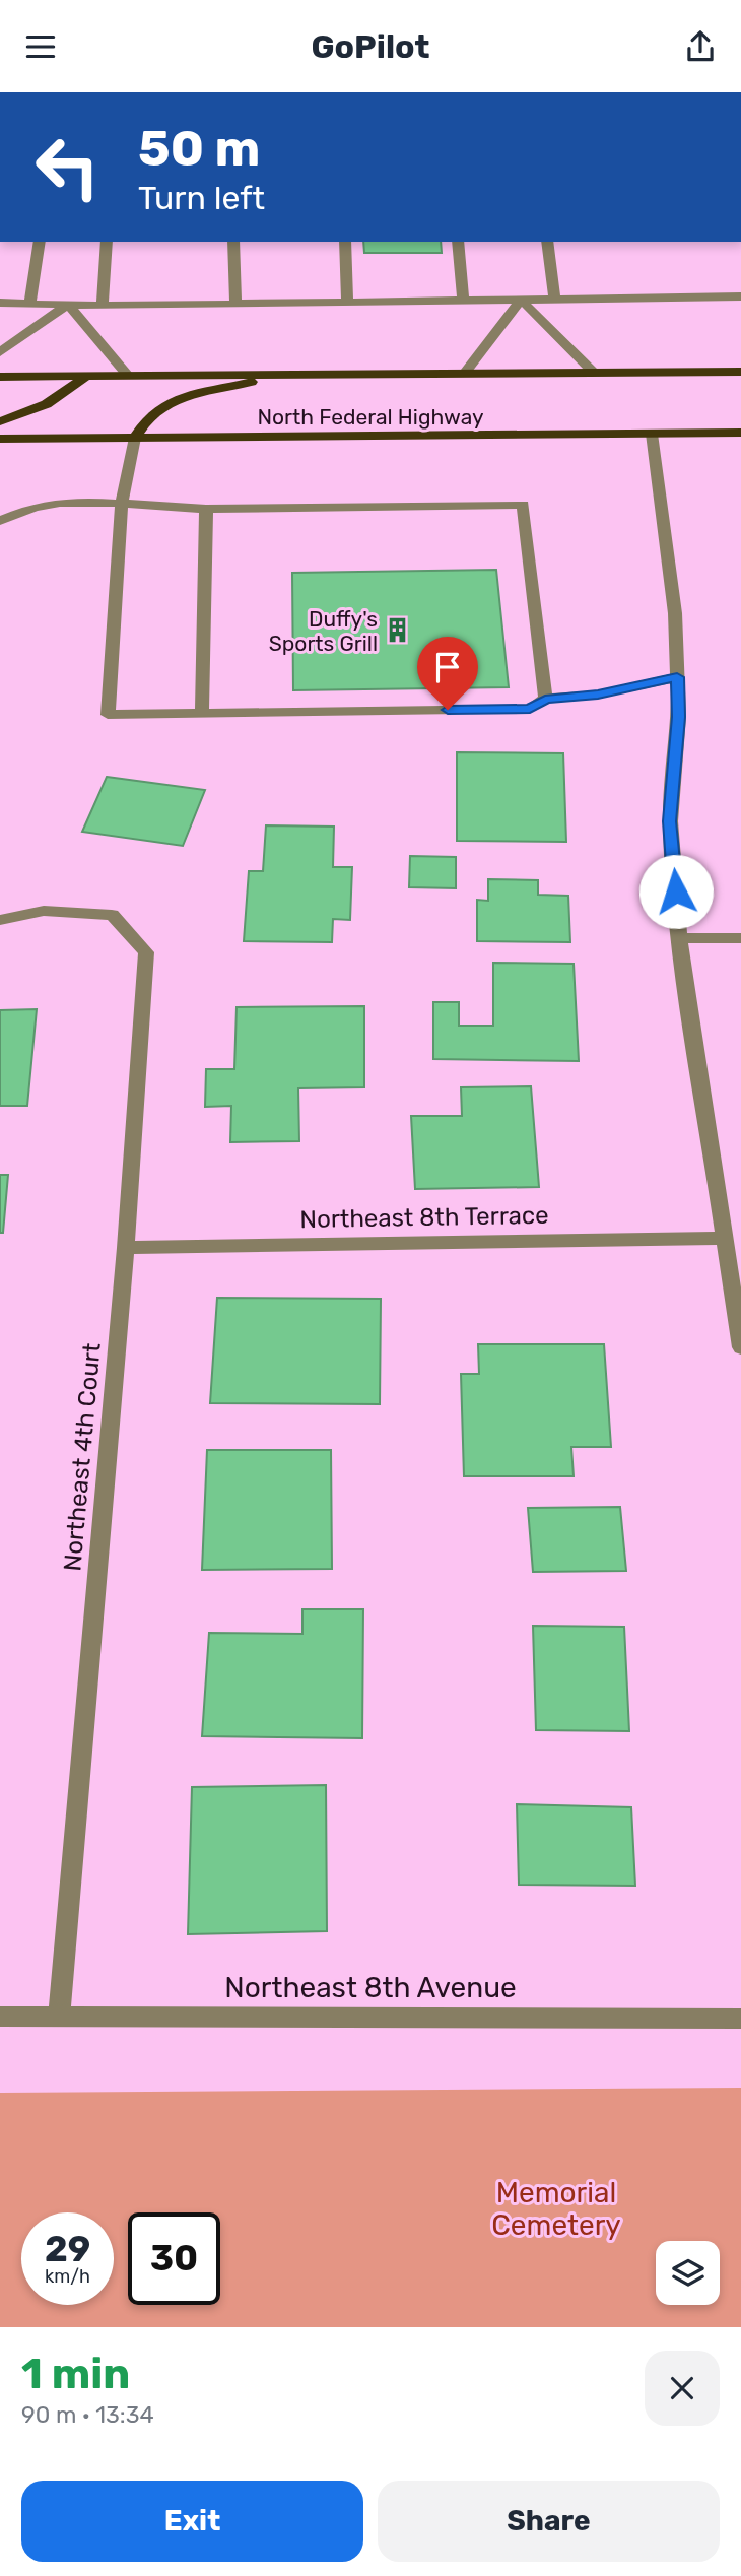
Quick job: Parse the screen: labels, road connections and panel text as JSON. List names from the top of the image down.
{
  "streets": {
    "main road": ["North Federal Highway"],
    "street": ["Northeast 8th Terrace", "Northeast 4th Court", "Northeast 8th Avenue"]
  },
  "crossings": [
    ["Northeast 8th Terrace", "Northeast 4th Court"],
    ["Northeast 4th Court", "Northeast 8th Avenue"]
  ],
  "parks": ["Memorial Cemetery"],
  "places": {
    "building": ["Duffy's Sports Grill"]
  },
  "page": {
    "header": "GoPilot",
    "turn": ["50 m", "Turn left"],
    "speed": "29 km/h",
    "limit": "30",
    "heading": ["1 min", "90 m · 13:34"],
    "buttons": ["Exit", "Share"]
  }
}
